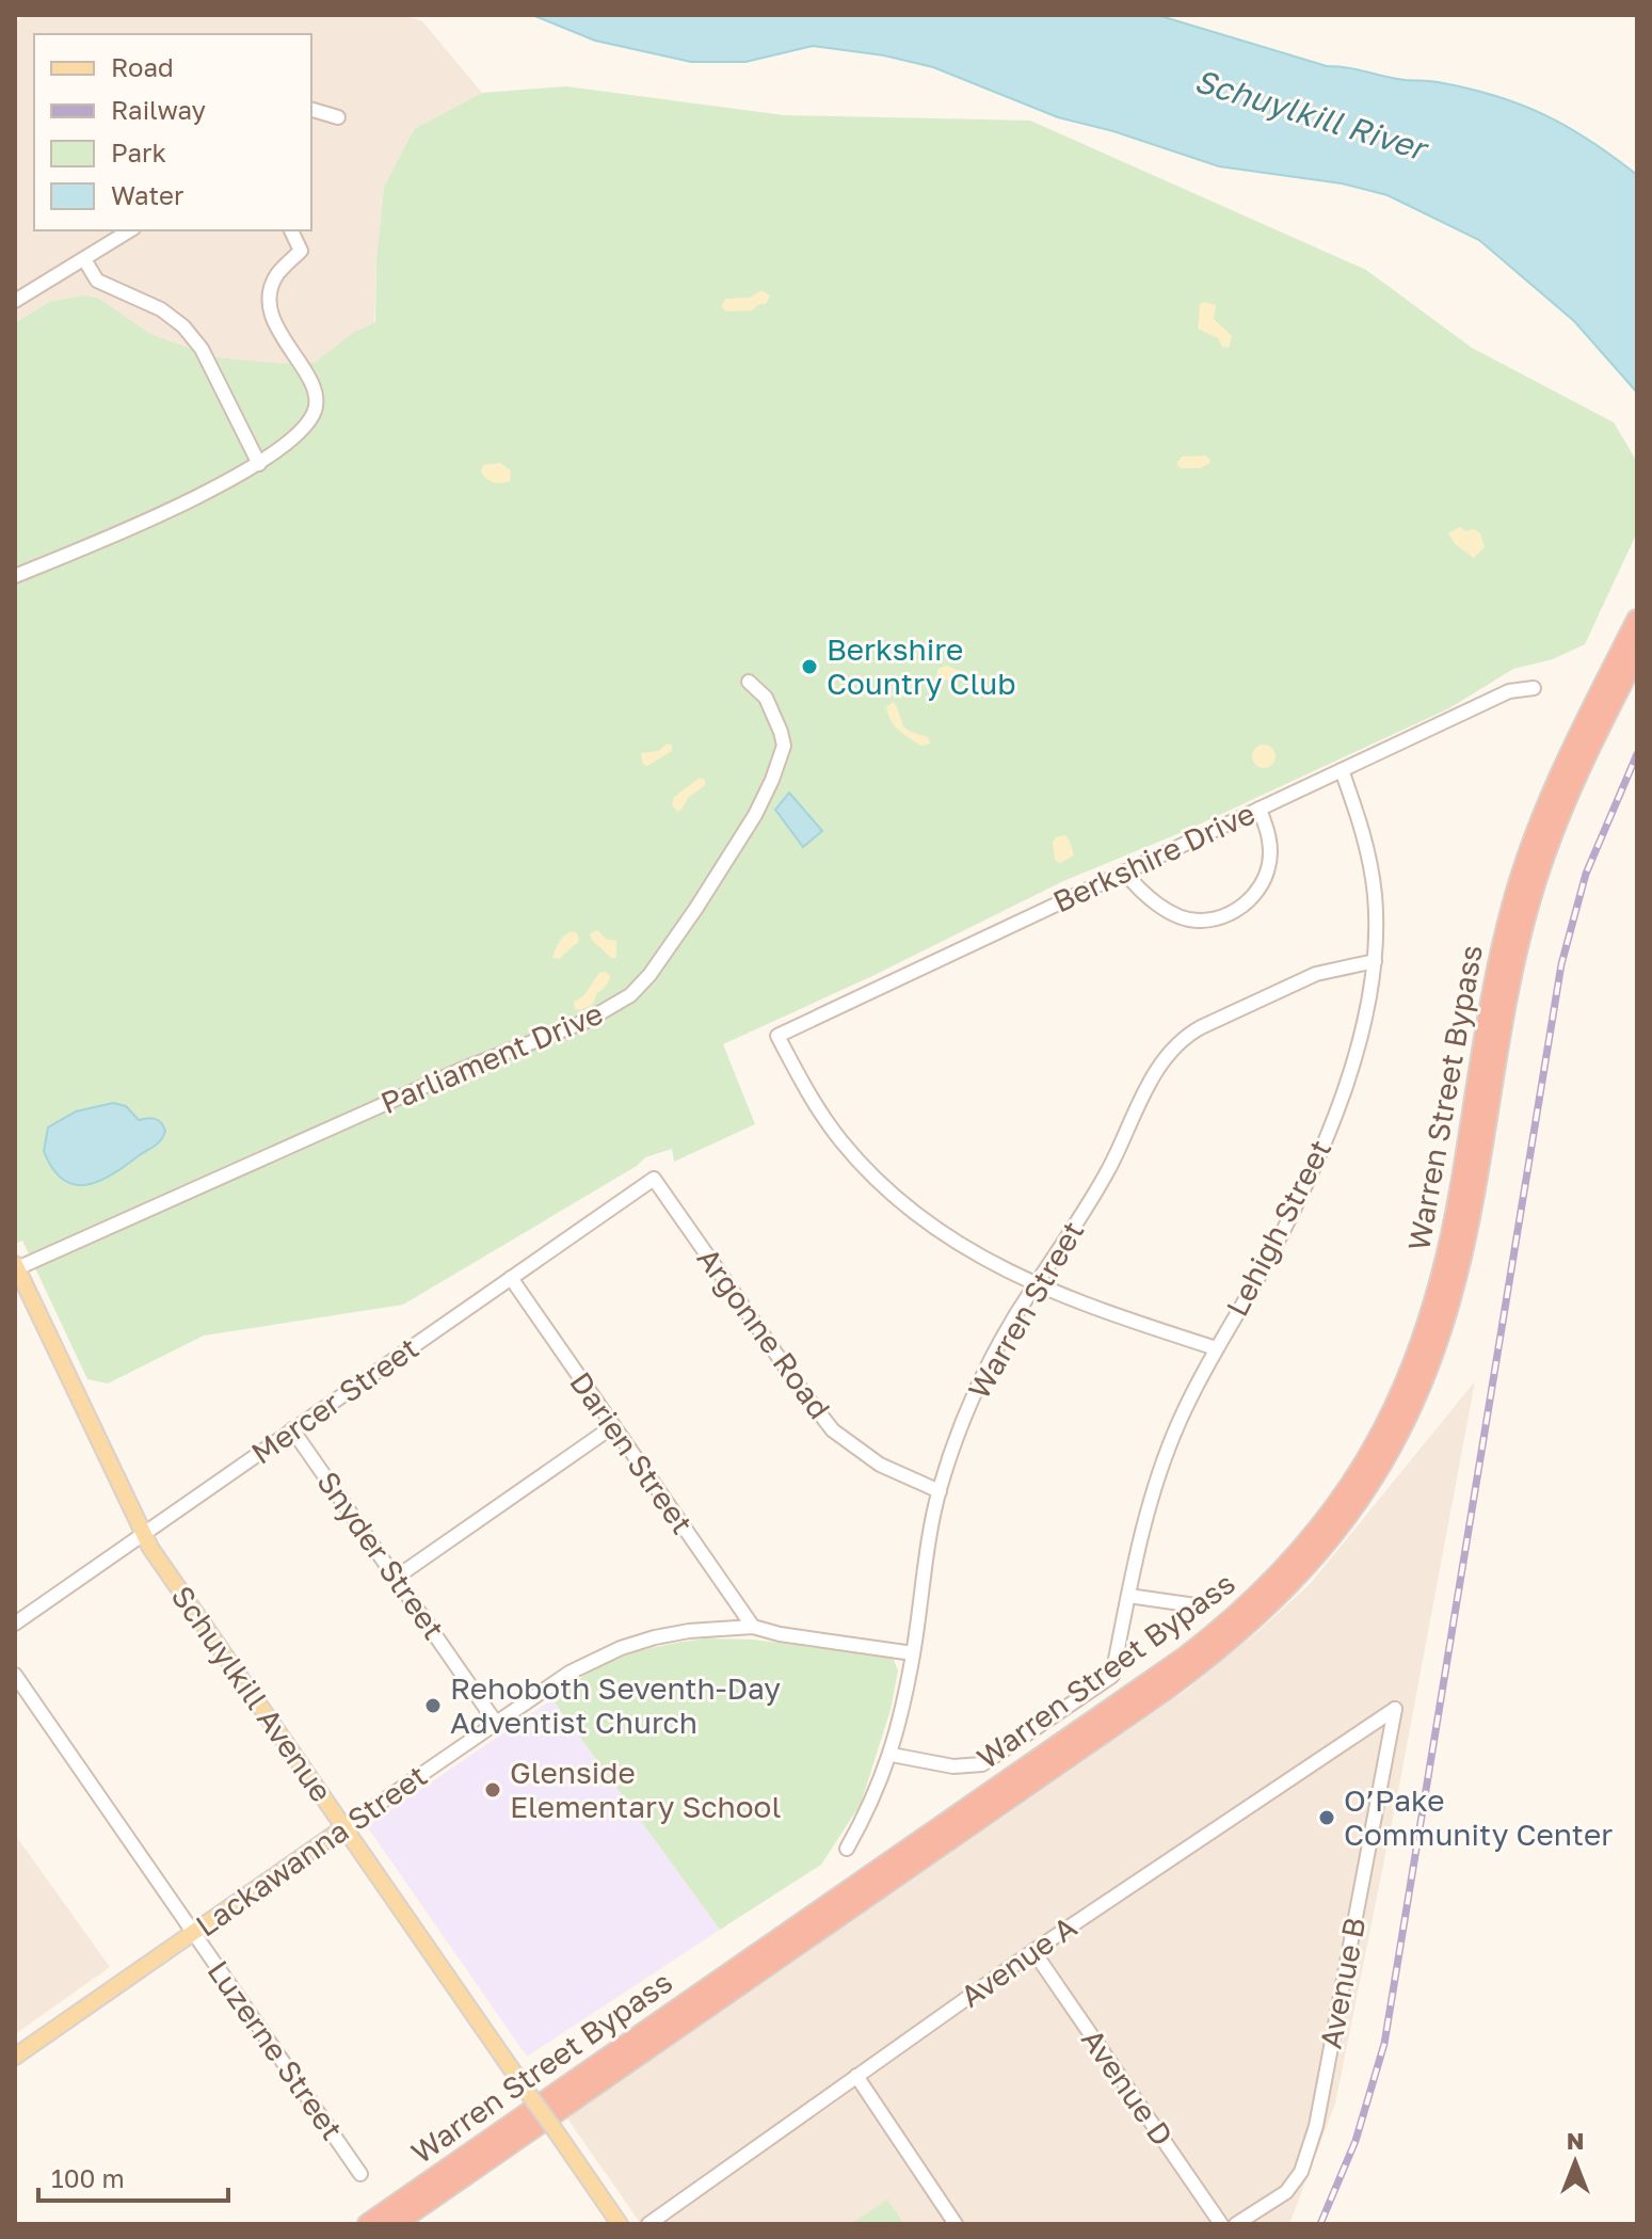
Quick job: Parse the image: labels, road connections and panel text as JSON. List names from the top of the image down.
{
  "streets": {
    "highway": ["Warren Street Bypass"],
    "main road": ["Schuylkill Avenue", "Lackawanna Street"],
    "street": [
      "Berkshire Drive",
      "Parliament Drive",
      "Lehigh Street",
      "Warren Street",
      "Argonne Road",
      "Mercer Street",
      "Darien Street",
      "Snyder Street",
      "Avenue A",
      "Avenue B",
      "Luzerne Street",
      "Avenue D"
    ]
  },
  "crossings": [
    ["Berkshire Drive", "Lehigh Street"],
    ["Berkshire Drive", "Warren Street"],
    ["Parliament Drive", "Schuylkill Avenue"],
    ["Lehigh Street", "Warren Street"],
    ["Warren Street", "Argonne Road"],
    ["Warren Street", "Lackawanna Street"],
    ["Argonne Road", "Mercer Street"],
    ["Mercer Street", "Darien Street"],
    ["Mercer Street", "Snyder Street"],
    ["Mercer Street", "Schuylkill Avenue"],
    ["Darien Street", "Lackawanna Street"],
    ["Snyder Street", "Lackawanna Street"],
    ["Schuylkill Avenue", "Lackawanna Street"],
    ["Lackawanna Street", "Luzerne Street"],
    ["Avenue A", "Avenue B"],
    ["Avenue A", "Avenue D"]
  ],
  "water": ["Schuylkill River"],
  "places": [
    "Berkshire Country Club",
    "Rehoboth Seventh-Day Adventist Church",
    "Glenside Elementary School",
    "O’Pake Community Center"
  ],
  "legend": [
    "Road",
    "Railway",
    "Park",
    "Water"
  ],
  "scale_bar": "100 m",
  "north": "top"
}
